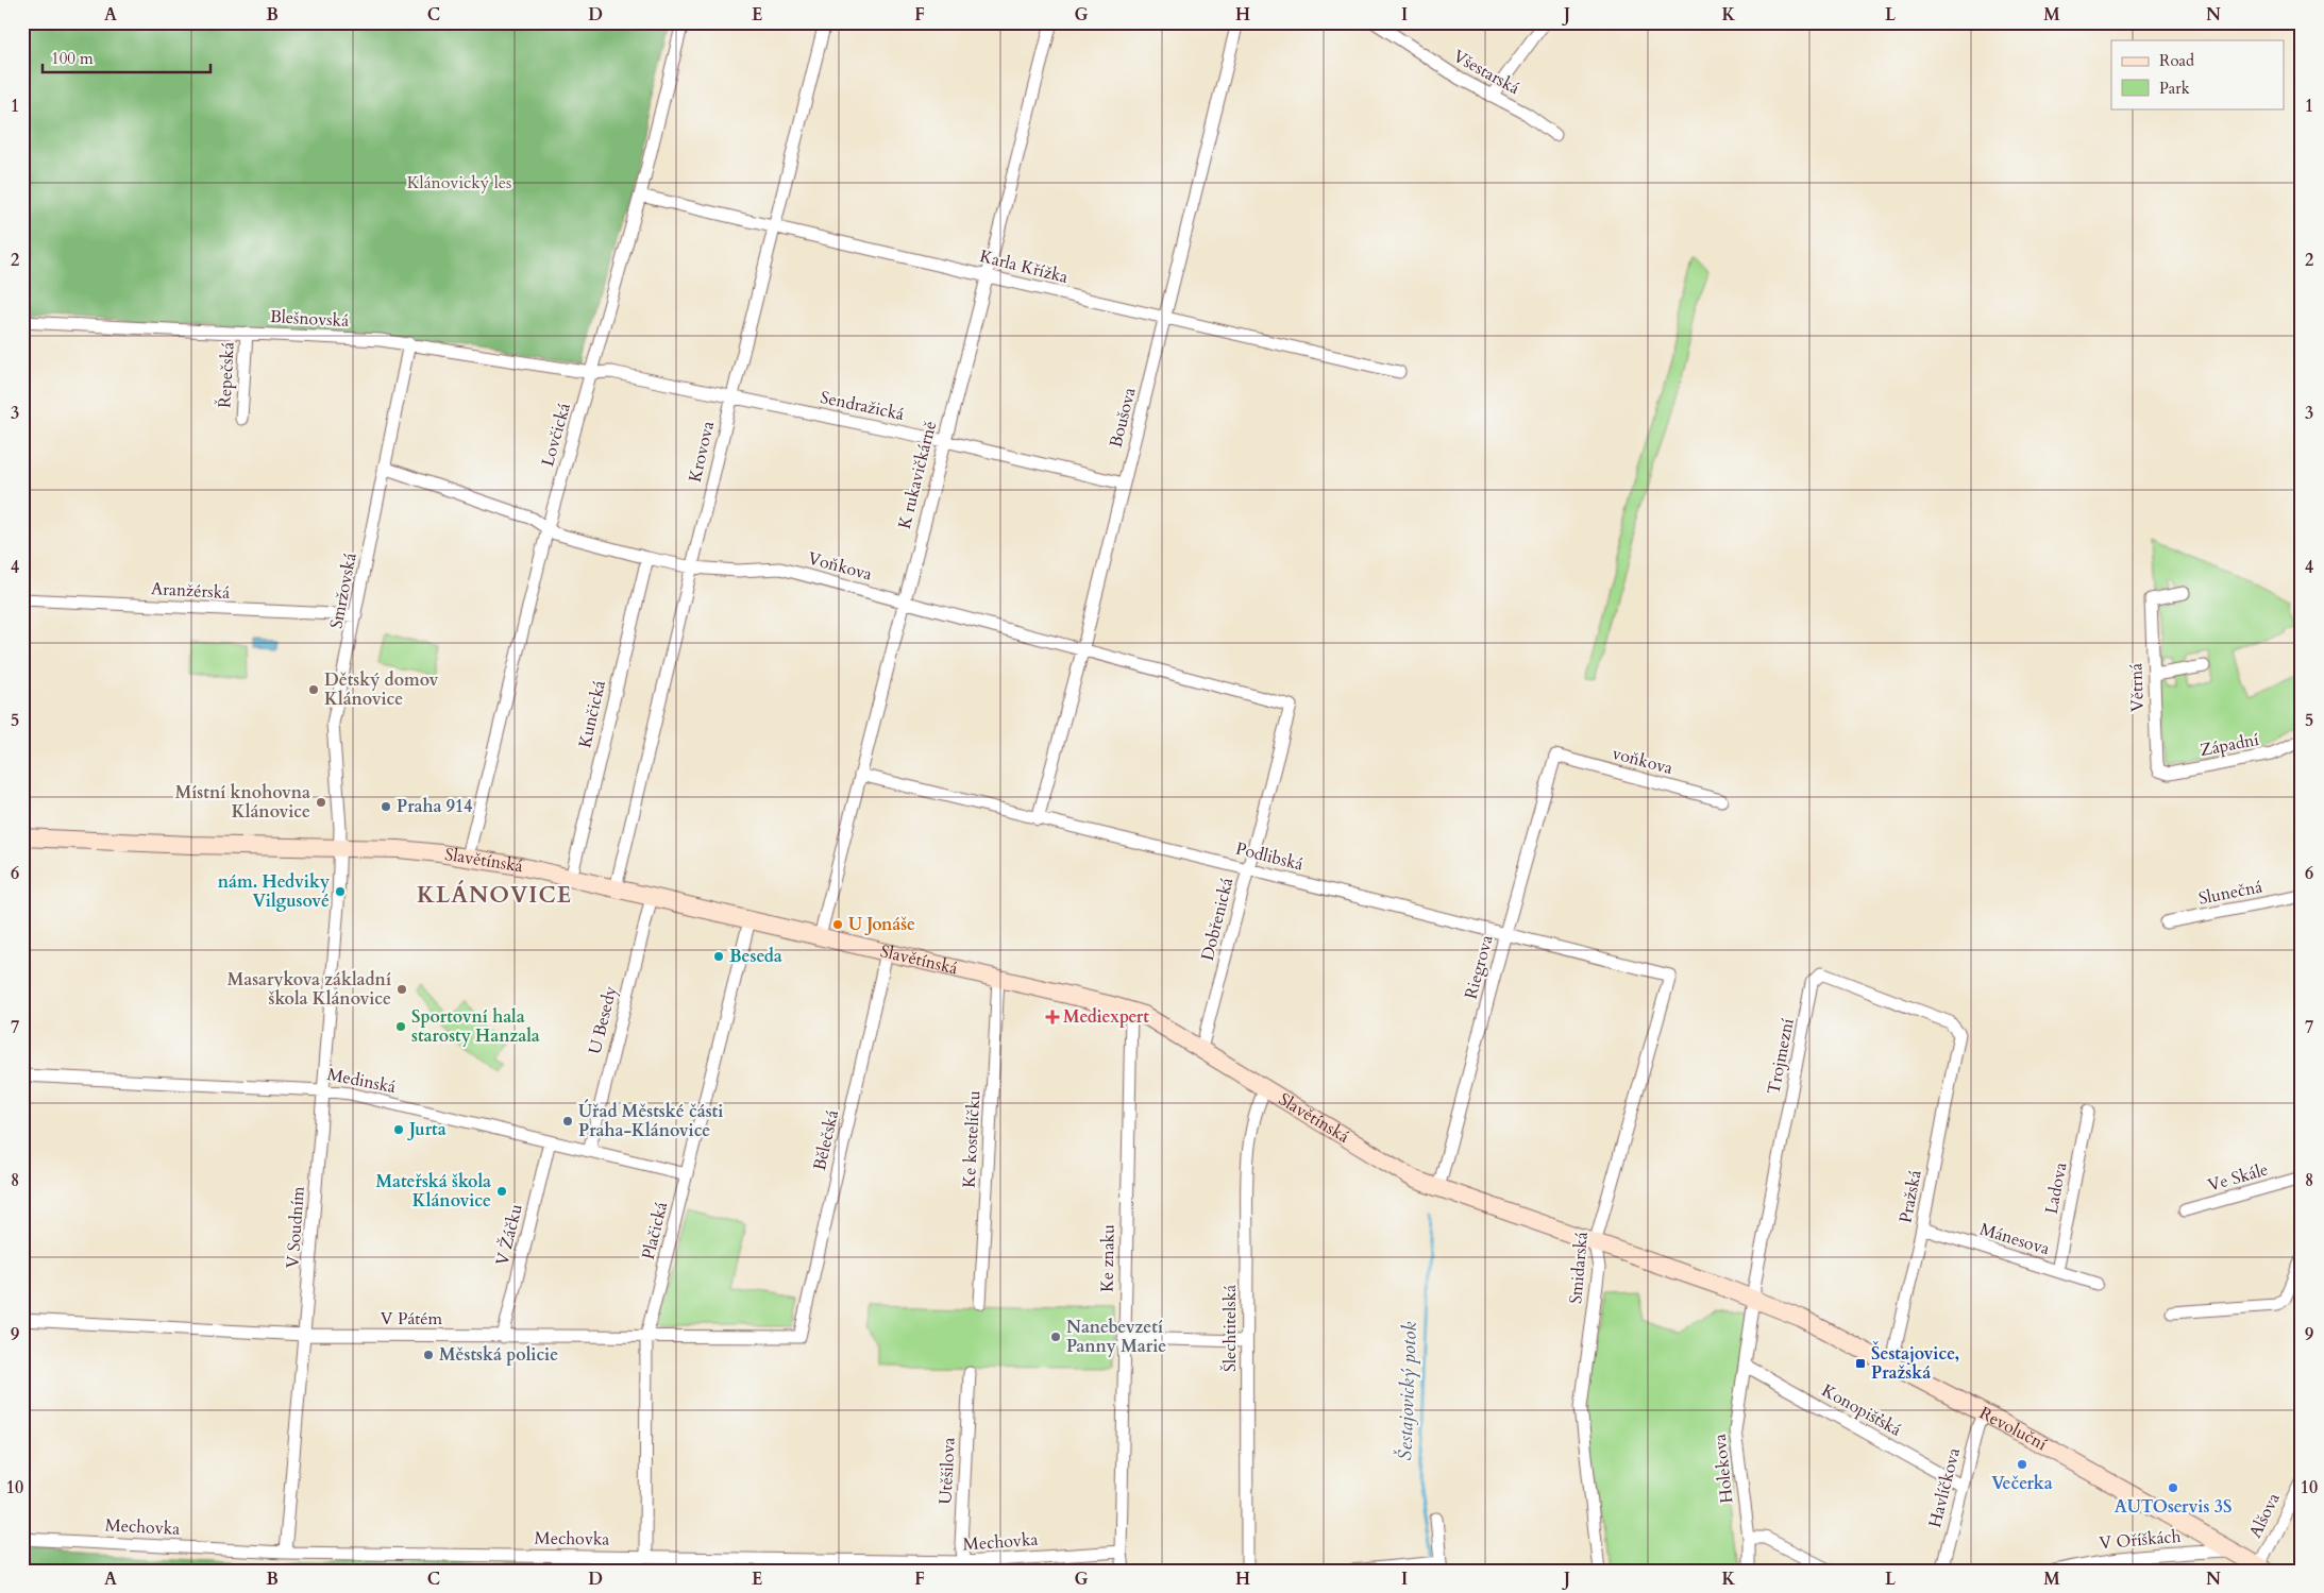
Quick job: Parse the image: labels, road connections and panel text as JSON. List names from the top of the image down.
{
  "streets": {
    "street": [
      "Všestarská",
      "Karla Křížka",
      "Blešnovská",
      "Řepečská",
      "Sendražická",
      "Boušova",
      "Lovčická",
      "Krovova",
      "K rukavičkárně",
      "Voňkova",
      "Aranžérská",
      "Smržovská",
      "Větrná",
      "Kunčická",
      "Západní",
      "voňkova",
      "Podlibská",
      "Slavětínská",
      "Slunečná",
      "Dobřenická",
      "Riegrova",
      "U Besedy",
      "Trojmezní",
      "Medinská",
      "Ke kostelíčku",
      "Bělečská",
      "Ve Skále",
      "Ladova",
      "Pražská",
      "V Soudním",
      "Plačická",
      "V Žáčku",
      "Mánesova",
      "Ke znaku",
      "Smidarská",
      "V Pátém",
      "Šlechtitelská",
      "Konopišťská",
      "Revoluční",
      "Holekova",
      "Utěšilova",
      "Havlíčkova",
      "Alšova",
      "Mechovka",
      "V Oříškách"
    ]
  },
  "crossings": [
    ["Karla Křížka", "Boušova"],
    ["Karla Křížka", "Lovčická"],
    ["Karla Křížka", "Krovova"],
    ["Karla Křížka", "K rukavičkárně"],
    ["Blešnovská", "Řepečská"],
    ["Blešnovská", "Sendražická"],
    ["Blešnovská", "Lovčická"],
    ["Blešnovská", "Smržovská"],
    ["Sendražická", "Boušova"],
    ["Sendražická", "Lovčická"],
    ["Sendražická", "Krovova"],
    ["Sendražická", "K rukavičkárně"],
    ["Boušova", "Voňkova"],
    ["Boušova", "Podlibská"],
    ["Lovčická", "Voňkova"],
    ["Lovčická", "Slavětínská"],
    ["Krovova", "Voňkova"],
    ["Krovova", "Slavětínská"],
    ["K rukavičkárně", "Voňkova"],
    ["K rukavičkárně", "Podlibská"],
    ["K rukavičkárně", "Slavětínská"],
    ["Voňkova", "Smržovská"],
    ["Voňkova", "Kunčická"],
    ["Voňkova", "Dobřenická"],
    ["Aranžérská", "Smržovská"],
    ["Smržovská", "Slavětínská"],
    ["Smržovská", "V Soudním"],
    ["Větrná", "Západní"],
    ["Kunčická", "Slavětínská"],
    ["voňkova", "Riegrova"],
    ["Podlibská", "Dobřenická"],
    ["Podlibská", "Riegrova"],
    ["Podlibská", "Smidarská"],
    ["Slavětínská", "Dobřenická"],
    ["Slavětínská", "Riegrova"],
    ["Slavětínská", "U Besedy"],
    ["Slavětínská", "Trojmezní"],
    ["Slavětínská", "Ke kostelíčku"],
    ["Slavětínská", "Bělečská"],
    ["Slavětínská", "Plačická"],
    ["Slavětínská", "Ke znaku"],
    ["Slavětínská", "Smidarská"],
    ["Slavětínská", "Šlechtitelská"],
    ["Slavětínská", "Revoluční"],
    ["Slavětínská", "Holekova"],
    ["U Besedy", "Medinská"],
    ["Trojmezní", "Pražská"],
    ["Trojmezní", "Revoluční"],
    ["Trojmezní", "Holekova"],
    ["Medinská", "V Soudním"],
    ["Medinská", "Plačická"],
    ["Medinská", "V Žáčku"],
    ["Bělečská", "V Pátém"],
    ["Ladova", "Mánesova"],
    ["Pražská", "Mánesova"],
    ["Pražská", "Revoluční"],
    ["V Soudním", "V Pátém"],
    ["V Soudním", "Mechovka"],
    ["Plačická", "V Pátém"],
    ["Plačická", "Mechovka"],
    ["V Žáčku", "V Pátém"],
    ["Ke znaku", "Mechovka"],
    ["Konopišťská", "Holekova"],
    ["Konopišťská", "Havlíčkova"],
    ["Revoluční", "Holekova"],
    ["Revoluční", "Havlíčkova"],
    ["Revoluční", "Alšova"],
    ["Revoluční", "V Oříškách"],
    ["Utěšilova", "Mechovka"]
  ],
  "districts": ["KLÁNOVICE"],
  "water": ["Šestajovický potok"],
  "parks": ["Klánovický les"],
  "places": {
    "other": [
      "Dětský domov Klánovice",
      "Místní knohovna Klánovice",
      "Praha 914",
      "nám. Hedviky Vilgusové",
      "U Jonáše",
      "Beseda",
      "Masarykova základní škola Klánovice",
      "Sportovní hala starosty Hanzala",
      "Úřad Městské části Praha-Klánovice",
      "Jurta",
      "Mateřská škola Klánovice",
      "Nanebevzetí Panny Marie",
      "Městská policie",
      "Večerka",
      "AUTOservis 3S"
    ],
    "health": ["Mediexpert"],
    "transit": ["Šestajovice, Pražská"]
  },
  "legend": ["Road", "Park"],
  "scale_bar": "100 m",
  "grid": {
    "columns": [
      "A",
      "B",
      "C",
      "D",
      "E",
      "F",
      "G",
      "H",
      "I",
      "J",
      "K",
      "L",
      "M",
      "N"
    ],
    "rows": [
      "1",
      "2",
      "3",
      "4",
      "5",
      "6",
      "7",
      "8",
      "9",
      "10"
    ]
  }
}
